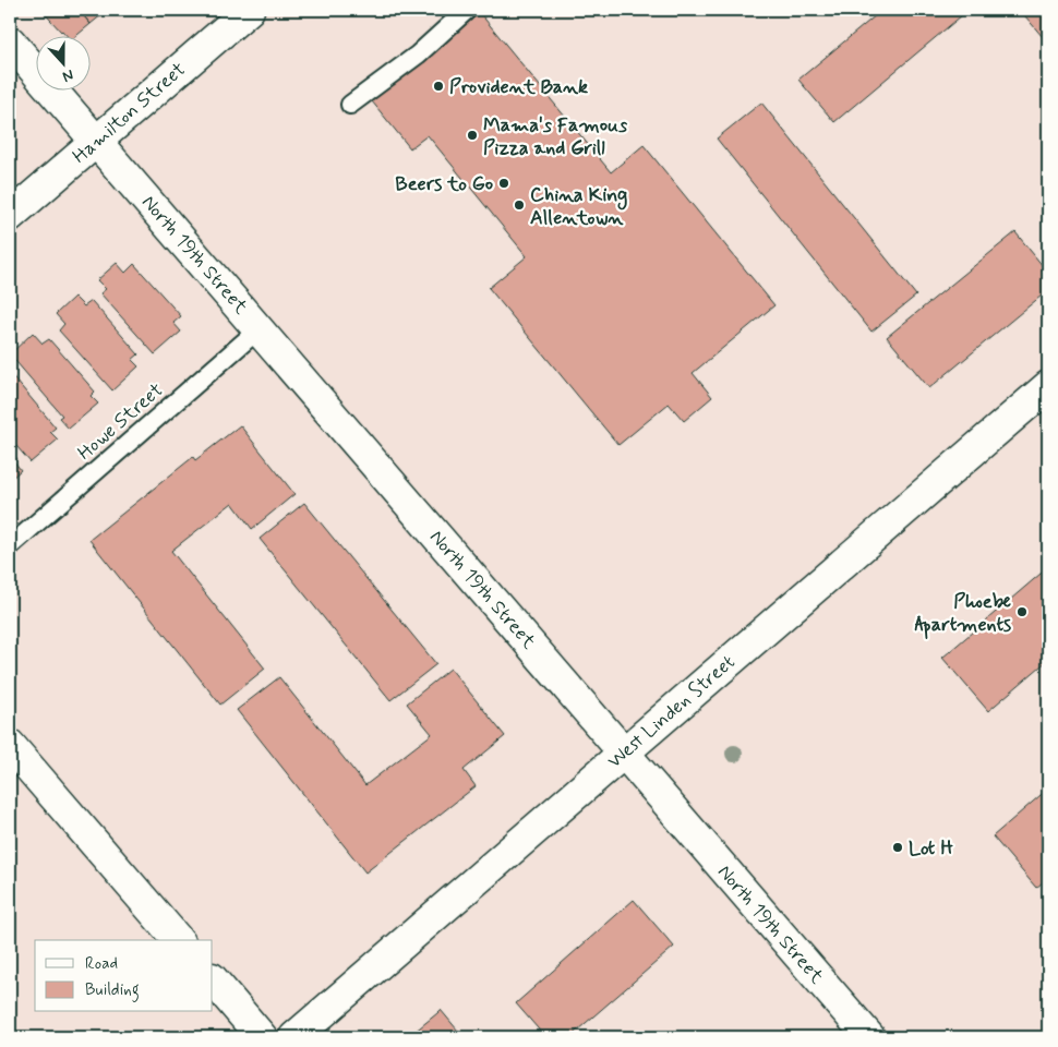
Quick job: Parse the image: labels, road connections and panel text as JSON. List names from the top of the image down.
{
  "streets": {
    "street": ["Hamilton Street", "North 19th Street", "West Linden Street"],
    "lane": ["Howe Street"]
  },
  "crossings": [
    ["Hamilton Street", "North 19th Street"],
    ["North 19th Street", "Howe Street"],
    ["North 19th Street", "West Linden Street"]
  ],
  "places": [
    "Provident Bank",
    "Mama's Famous Pizza and Grill",
    "Beers to Go",
    "China King Allentown",
    "Phoebe Apartments",
    "Lot H"
  ],
  "legend": ["Road", "Building"],
  "north": "bottom"
}
